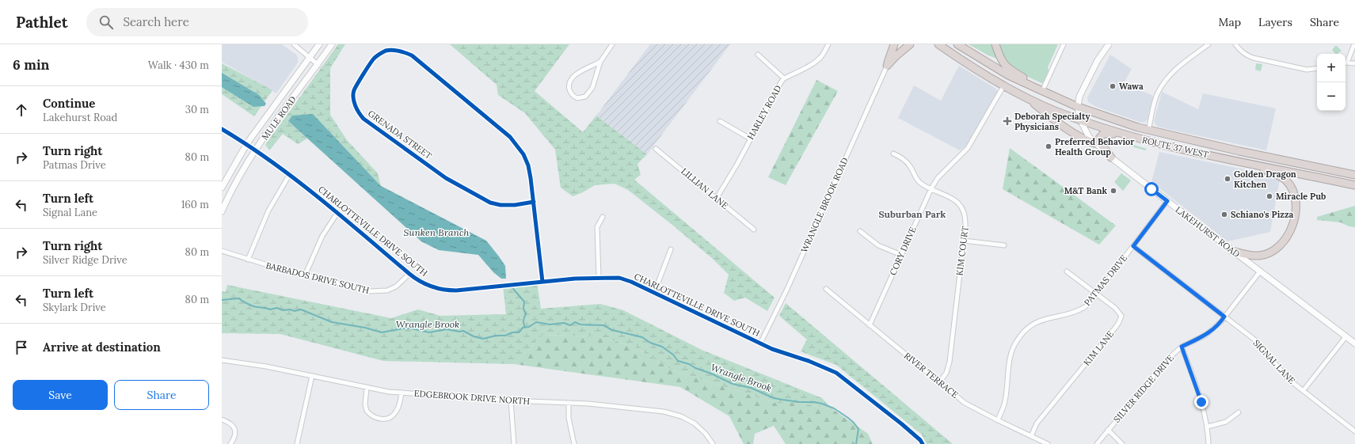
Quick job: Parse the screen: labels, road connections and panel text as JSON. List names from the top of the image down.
{
  "streets": {
    "highway": ["ROUTE 37 WEST"],
    "main road": ["MULE ROAD", "LAKEHURST ROAD"],
    "street": [
      "HARLEY ROAD",
      "GRENADA STREET",
      "LILLIAN LANE",
      "WRANGLE BROOK ROAD",
      "CHARLOTTEVILLE DRIVE SOUTH",
      "CORY DRIVE",
      "KIM COURT",
      "BARBADOS DRIVE SOUTH",
      "PATMAS DRIVE",
      "KIM LANE",
      "SIGNAL LANE",
      "RIVER TERRACE",
      "SILVER RIDGE DRIVE",
      "EDGEBROOK DRIVE NORTH"
    ]
  },
  "crossings": [
    ["HARLEY ROAD", "LILLIAN LANE"],
    ["MULE ROAD", "CHARLOTTEVILLE DRIVE SOUTH"],
    ["GRENADA STREET", "CHARLOTTEVILLE DRIVE SOUTH"],
    ["ROUTE 37 WEST", "LAKEHURST ROAD"],
    ["ROUTE 37 WEST", "CORY DRIVE"],
    ["WRANGLE BROOK ROAD", "CHARLOTTEVILLE DRIVE SOUTH"],
    ["CHARLOTTEVILLE DRIVE SOUTH", "BARBADOS DRIVE SOUTH"],
    ["LAKEHURST ROAD", "PATMAS DRIVE"],
    ["LAKEHURST ROAD", "SILVER RIDGE DRIVE"],
    ["CORY DRIVE", "KIM COURT"],
    ["CORY DRIVE", "RIVER TERRACE"],
    ["KIM COURT", "RIVER TERRACE"],
    ["PATMAS DRIVE", "KIM LANE"],
    ["PATMAS DRIVE", "SIGNAL LANE"],
    ["PATMAS DRIVE", "RIVER TERRACE"],
    ["KIM LANE", "RIVER TERRACE"],
    ["SIGNAL LANE", "SILVER RIDGE DRIVE"]
  ],
  "districts": ["Suburban Park"],
  "water": ["Sunken Branch", "Wrangle Brook"],
  "places": {
    "other": [
      "Wawa",
      "Preferred Behavior Health Group",
      "Golden Dragon Kitchen",
      "M&T Bank",
      "Miracle Pub",
      "Schiano's Pizza"
    ],
    "health": ["Deborah Specialty Physicians"]
  },
  "page": {
    "header": "Pathlet",
    "search": "Search here",
    "nav": ["Map", "Layers", "Share"],
    "heading": ["6 min", "Walk · 430 m"],
    "map_buttons": ["+", "−"],
    "list": [
      ["Continue", "Lakehurst Road", "30 m"],
      ["Turn right", "Patmas Drive", "80 m"],
      ["Turn left", "Signal Lane", "160 m"],
      ["Turn right", "Silver Ridge Drive", "80 m"],
      ["Turn left", "Skylark Drive", "80 m"],
      "Arrive at destination"
    ],
    "buttons": ["Save", "Share"]
  }
}
